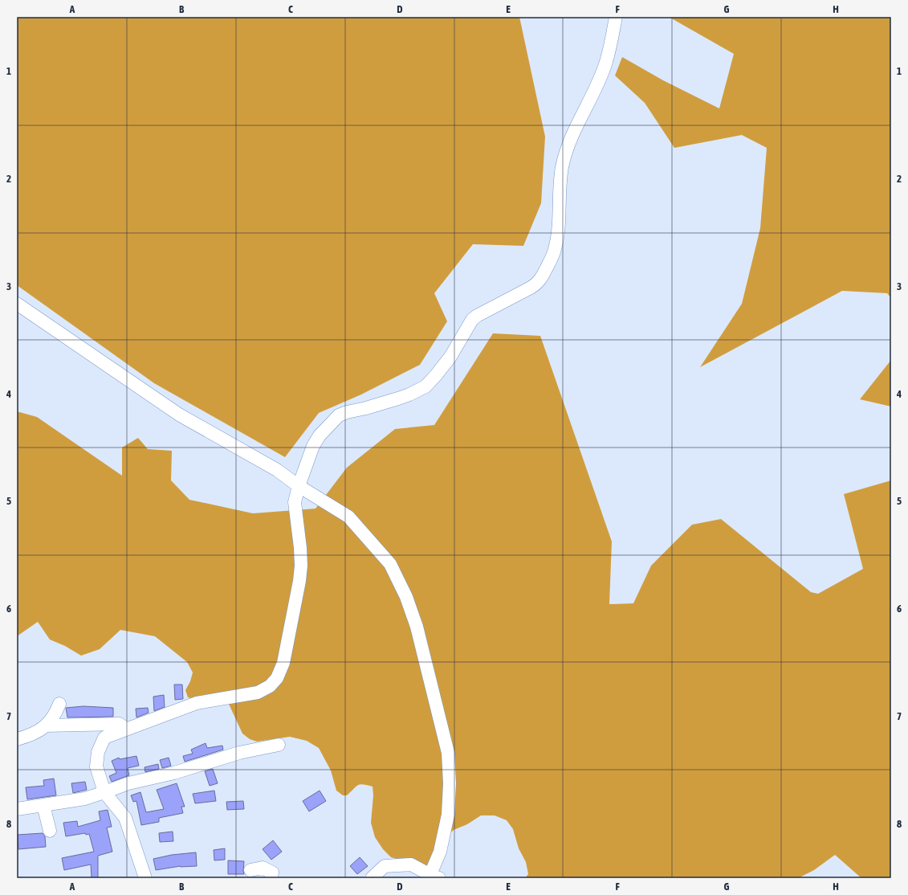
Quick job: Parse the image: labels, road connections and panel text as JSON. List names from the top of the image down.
{
  "grid": {
    "columns": [
      "A",
      "B",
      "C",
      "D",
      "E",
      "F",
      "G",
      "H"
    ],
    "rows": [
      "1",
      "2",
      "3",
      "4",
      "5",
      "6",
      "7",
      "8"
    ]
  }
}
